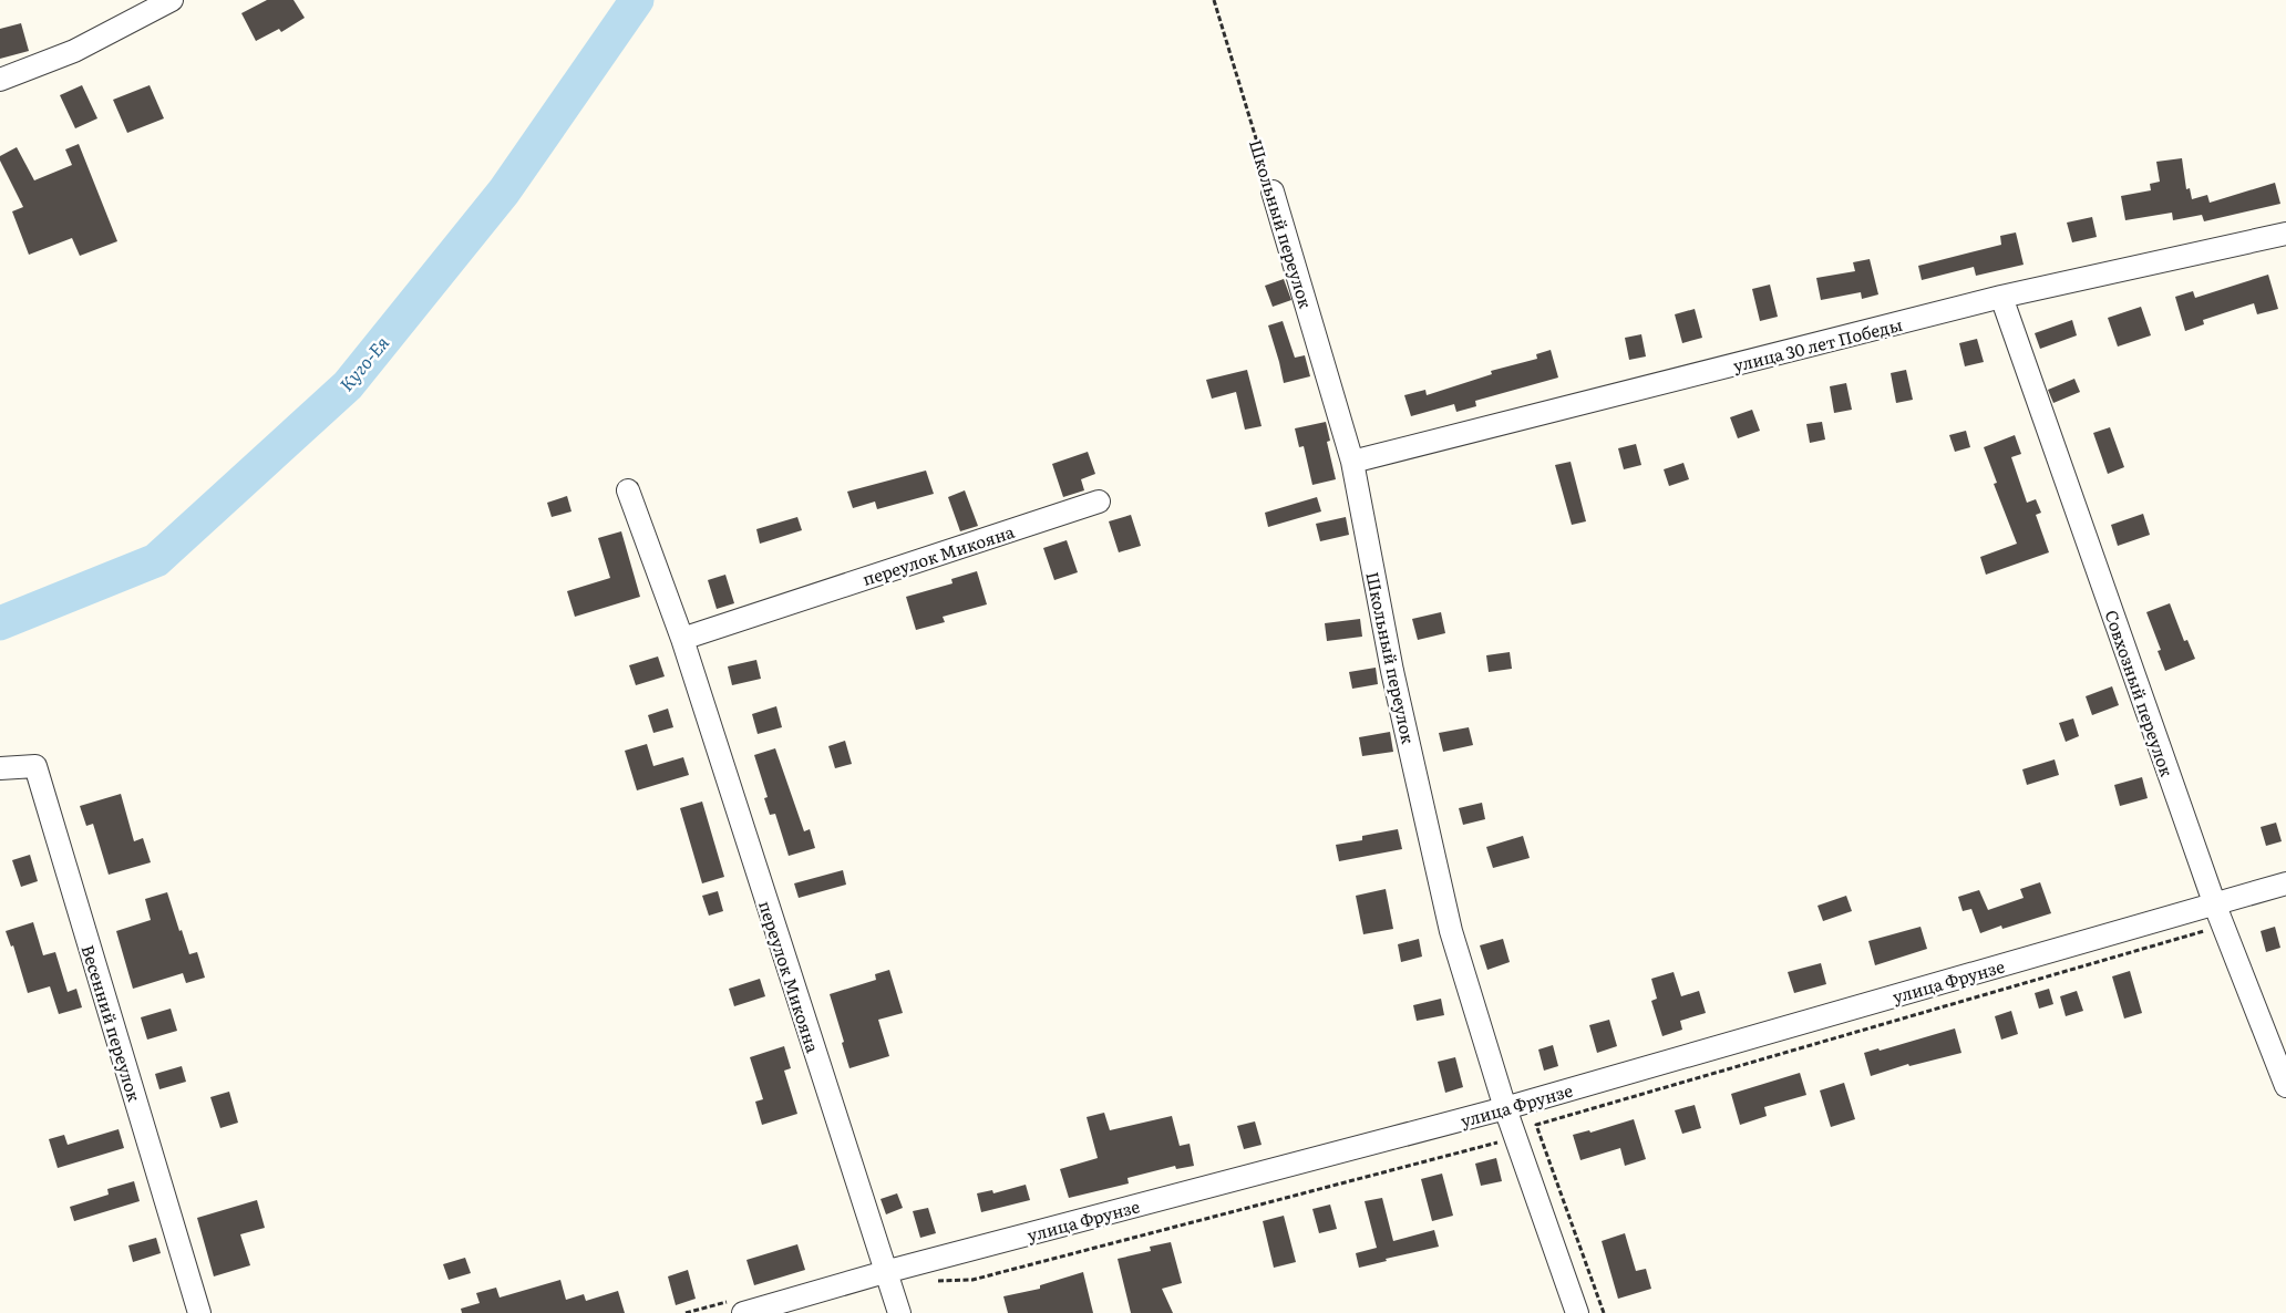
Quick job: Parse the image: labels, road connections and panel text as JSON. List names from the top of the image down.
{
  "streets": {
    "street": [
      "Школьный переулок",
      "улица 30 лет Победы",
      "переулок Микояна",
      "Совхозный переулок",
      "улица Фрунзе",
      "Весенний переулок"
    ]
  },
  "crossings": [
    ["Школьный переулок", "улица 30 лет Победы"],
    ["Школьный переулок", "улица Фрунзе"],
    ["улица 30 лет Победы", "Совхозный переулок"],
    ["переулок Микояна", "улица Фрунзе"],
    ["Совхозный переулок", "улица Фрунзе"]
  ],
  "water": ["Куго-Ея"]
}
